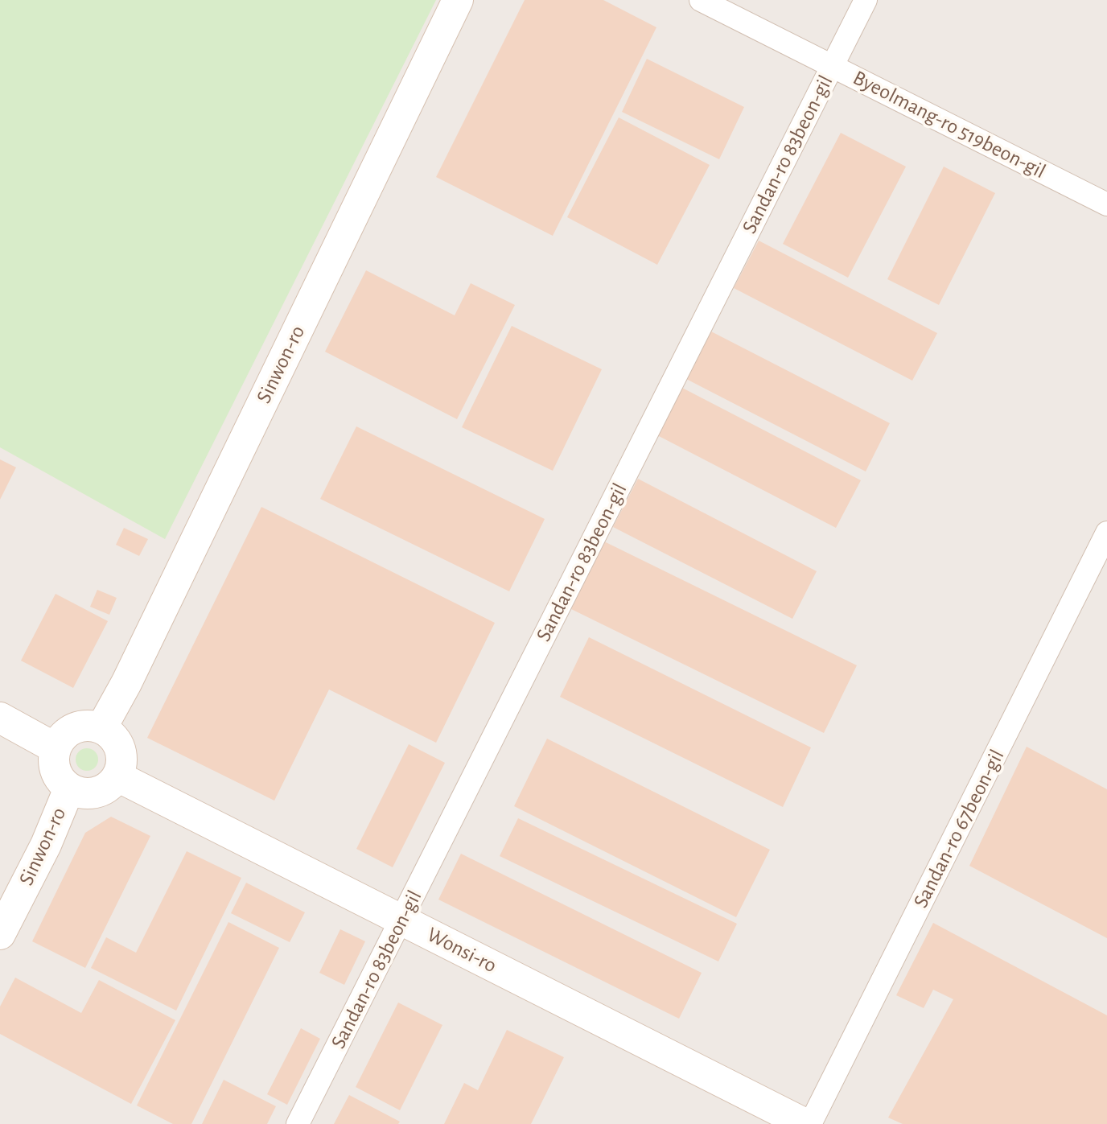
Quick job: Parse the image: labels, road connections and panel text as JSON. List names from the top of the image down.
{
  "streets": {
    "street": [
      "Byeolmang-ro 519beon-gil",
      "Sandan-ro 83beon-gil",
      "Sinwon-ro",
      "Sandan-ro 67beon-gil",
      "Wonsi-ro"
    ]
  },
  "crossings": [
    ["Byeolmang-ro 519beon-gil", "Sandan-ro 83beon-gil"],
    ["Sandan-ro 83beon-gil", "Wonsi-ro"],
    ["Sinwon-ro", "Wonsi-ro"]
  ]
}
